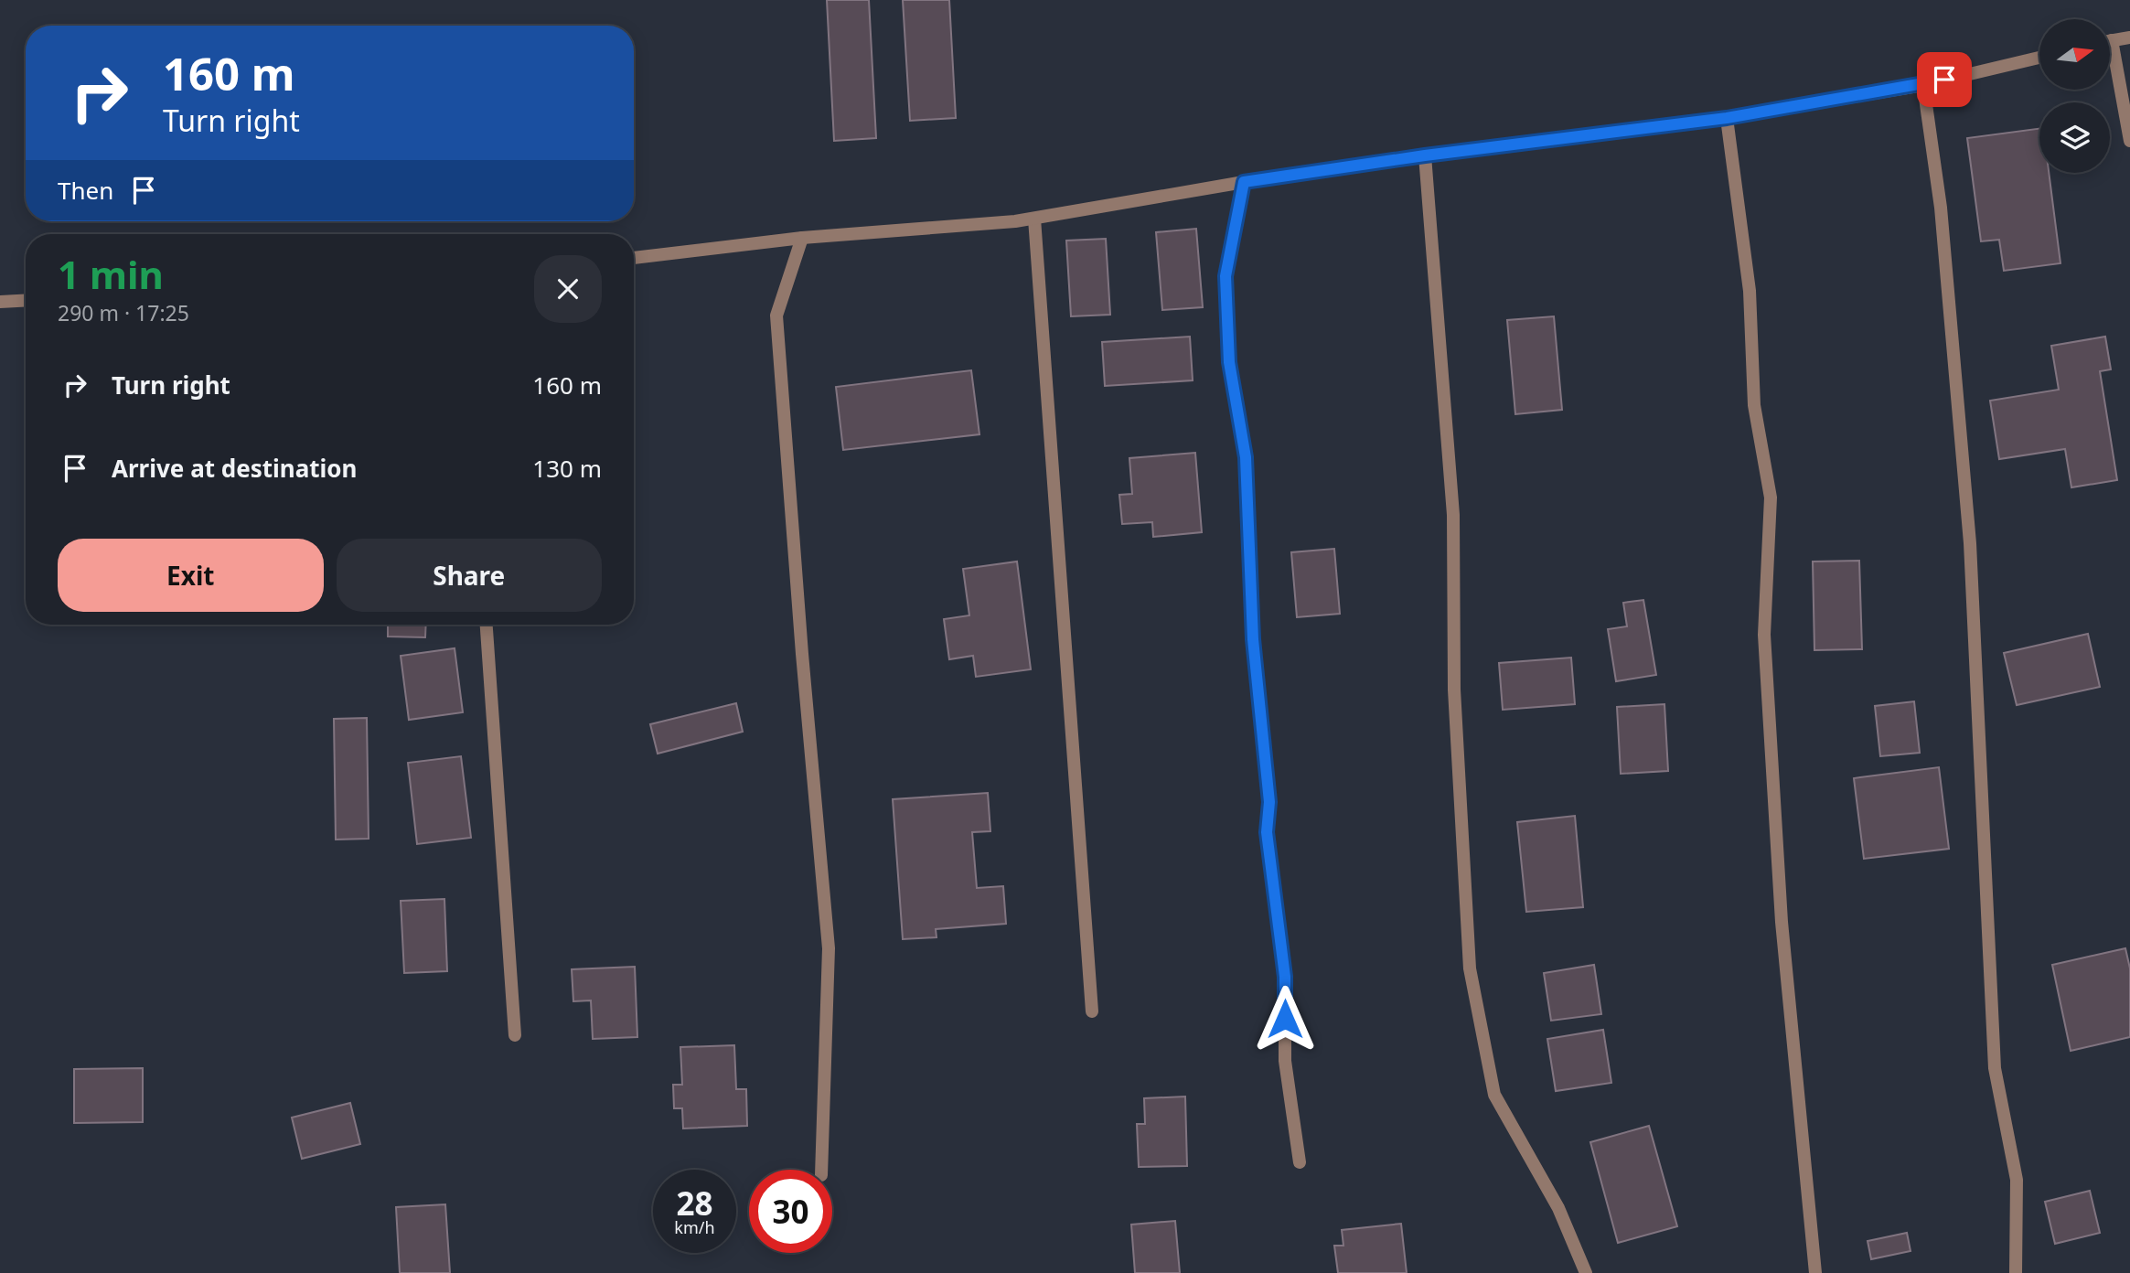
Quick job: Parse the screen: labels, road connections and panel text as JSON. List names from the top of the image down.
{
  "north": "right",
  "page": {
    "turn": ["160 m", "Turn right"],
    "then": "Then",
    "heading": ["1 min", "290 m · 17:25"],
    "list": [
      {
        "name": "Turn right",
        "value": "160 m"
      },
      {
        "name": "Arrive at destination",
        "value": "130 m"
      }
    ],
    "buttons": ["Exit", "Share"],
    "speed": "28 km/h",
    "limit": "30"
  }
}
